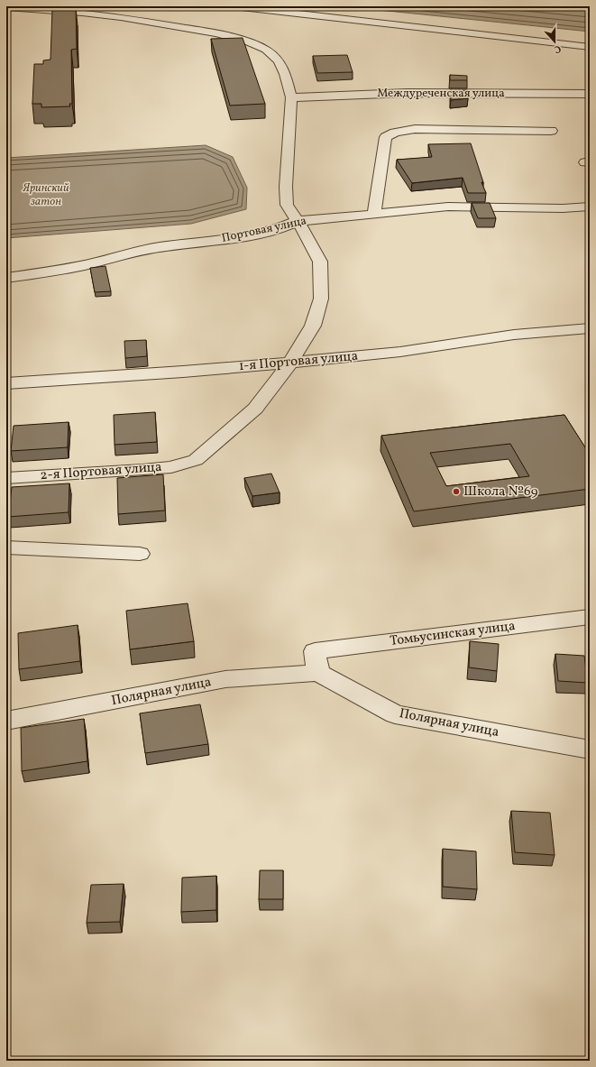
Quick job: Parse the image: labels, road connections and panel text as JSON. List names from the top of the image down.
{
  "streets": {
    "street": [
      "Междуреченская улица",
      "Портовая улица",
      "1-я Портовая улица",
      "2-я Портовая улица",
      "Томьусинская улица",
      "Полярная улица"
    ]
  },
  "crossings": [
    ["1-я Портовая улица", "2-я Портовая улица"],
    ["Томьусинская улица", "Полярная улица"]
  ],
  "water": ["Яринский затон"],
  "places": ["Школа №69"],
  "north": "bottom"
}
